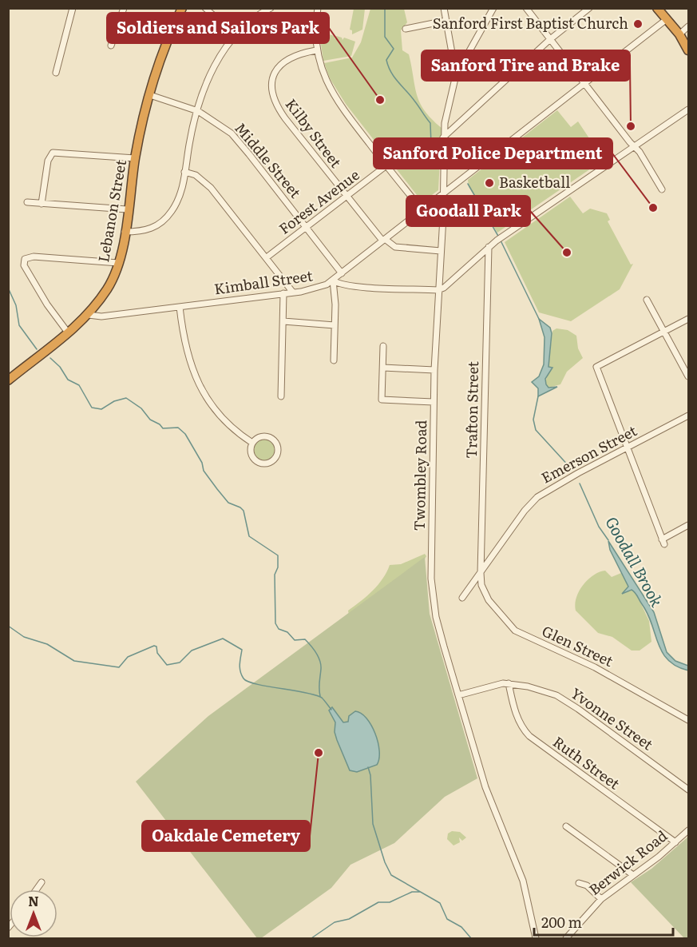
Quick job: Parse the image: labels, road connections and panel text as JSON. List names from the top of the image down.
{
  "streets": {
    "highway": ["Lebanon Street"],
    "street": [
      "Kilby Street",
      "Middle Street",
      "Forest Avenue",
      "Kimball Street",
      "Trafton Street",
      "Emerson Street",
      "Twombley Road",
      "Glen Street",
      "Yvonne Street",
      "Ruth Street",
      "Berwick Road"
    ]
  },
  "crossings": [
    ["Kilby Street", "Forest Avenue"],
    ["Kilby Street", "Kimball Street"],
    ["Middle Street", "Forest Avenue"],
    ["Middle Street", "Lebanon Street"],
    ["Middle Street", "Kimball Street"],
    ["Lebanon Street", "Kimball Street"],
    ["Kimball Street", "Twombley Road"],
    ["Trafton Street", "Emerson Street"],
    ["Trafton Street", "Glen Street"],
    ["Emerson Street", "Glen Street"],
    ["Twombley Road", "Yvonne Street"],
    ["Yvonne Street", "Ruth Street"],
    ["Ruth Street", "Berwick Road"]
  ],
  "water": ["Goodall Brook"],
  "places": [
    "Sanford First Baptist Church",
    "Soldiers and Sailors Park",
    "Sanford Tire and Brake",
    "Basketball",
    "Sanford Police Department",
    "Goodall Park",
    "Oakdale Cemetery"
  ],
  "scale_bar": "200 m",
  "north": "top"
}
